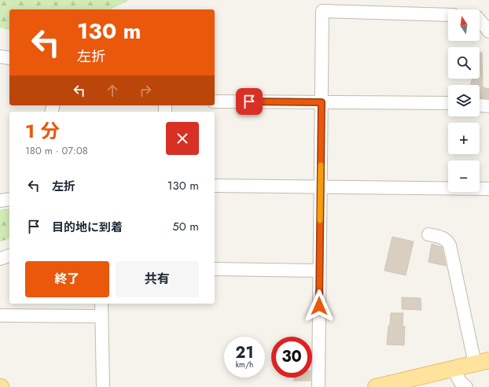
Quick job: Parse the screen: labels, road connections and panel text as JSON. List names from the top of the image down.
{
  "north": "top",
  "page": {
    "map_buttons": ["+", "−"],
    "turn": ["130 m", "左折"],
    "heading": ["1 分", "180 m · 07:08"],
    "list": [
      {
        "name": "左折",
        "value": "130 m"
      },
      {
        "name": "目的地に到着",
        "value": "50 m"
      }
    ],
    "buttons": ["終了", "共有"],
    "speed": "21 km/h",
    "limit": "30"
  }
}
